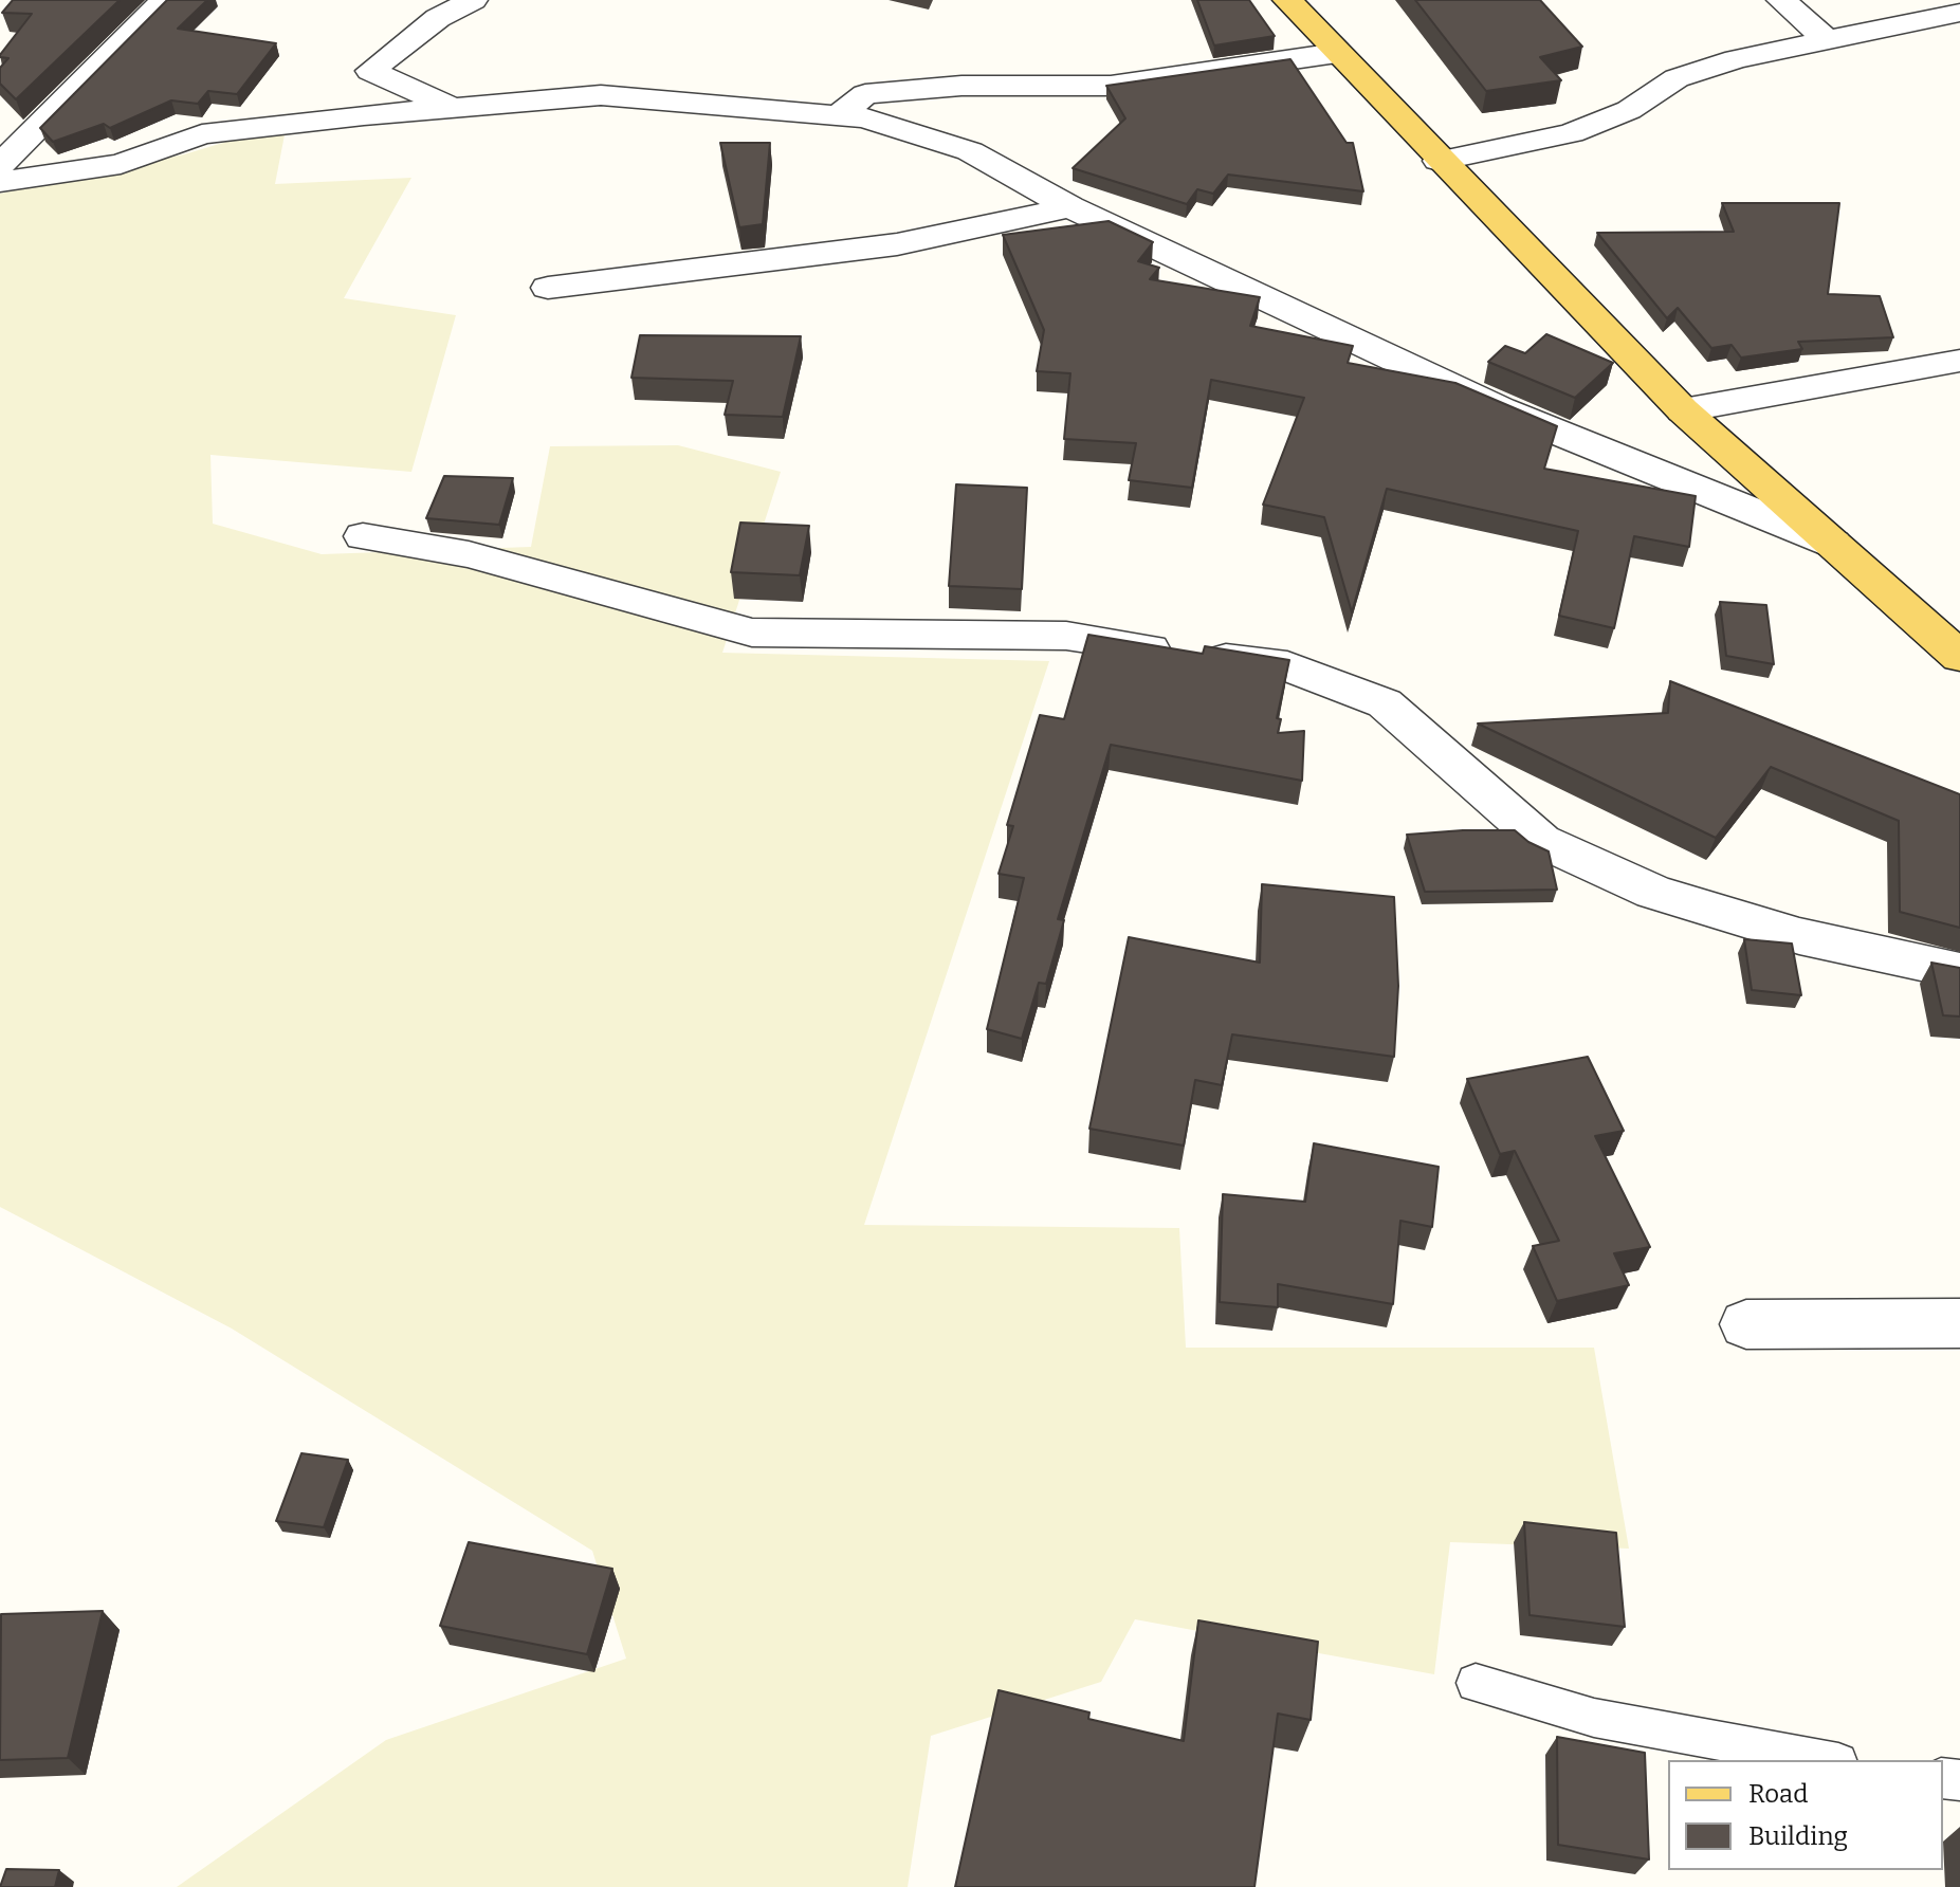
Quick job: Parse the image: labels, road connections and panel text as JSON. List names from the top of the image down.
{
  "legend": ["Road", "Building"]
}
